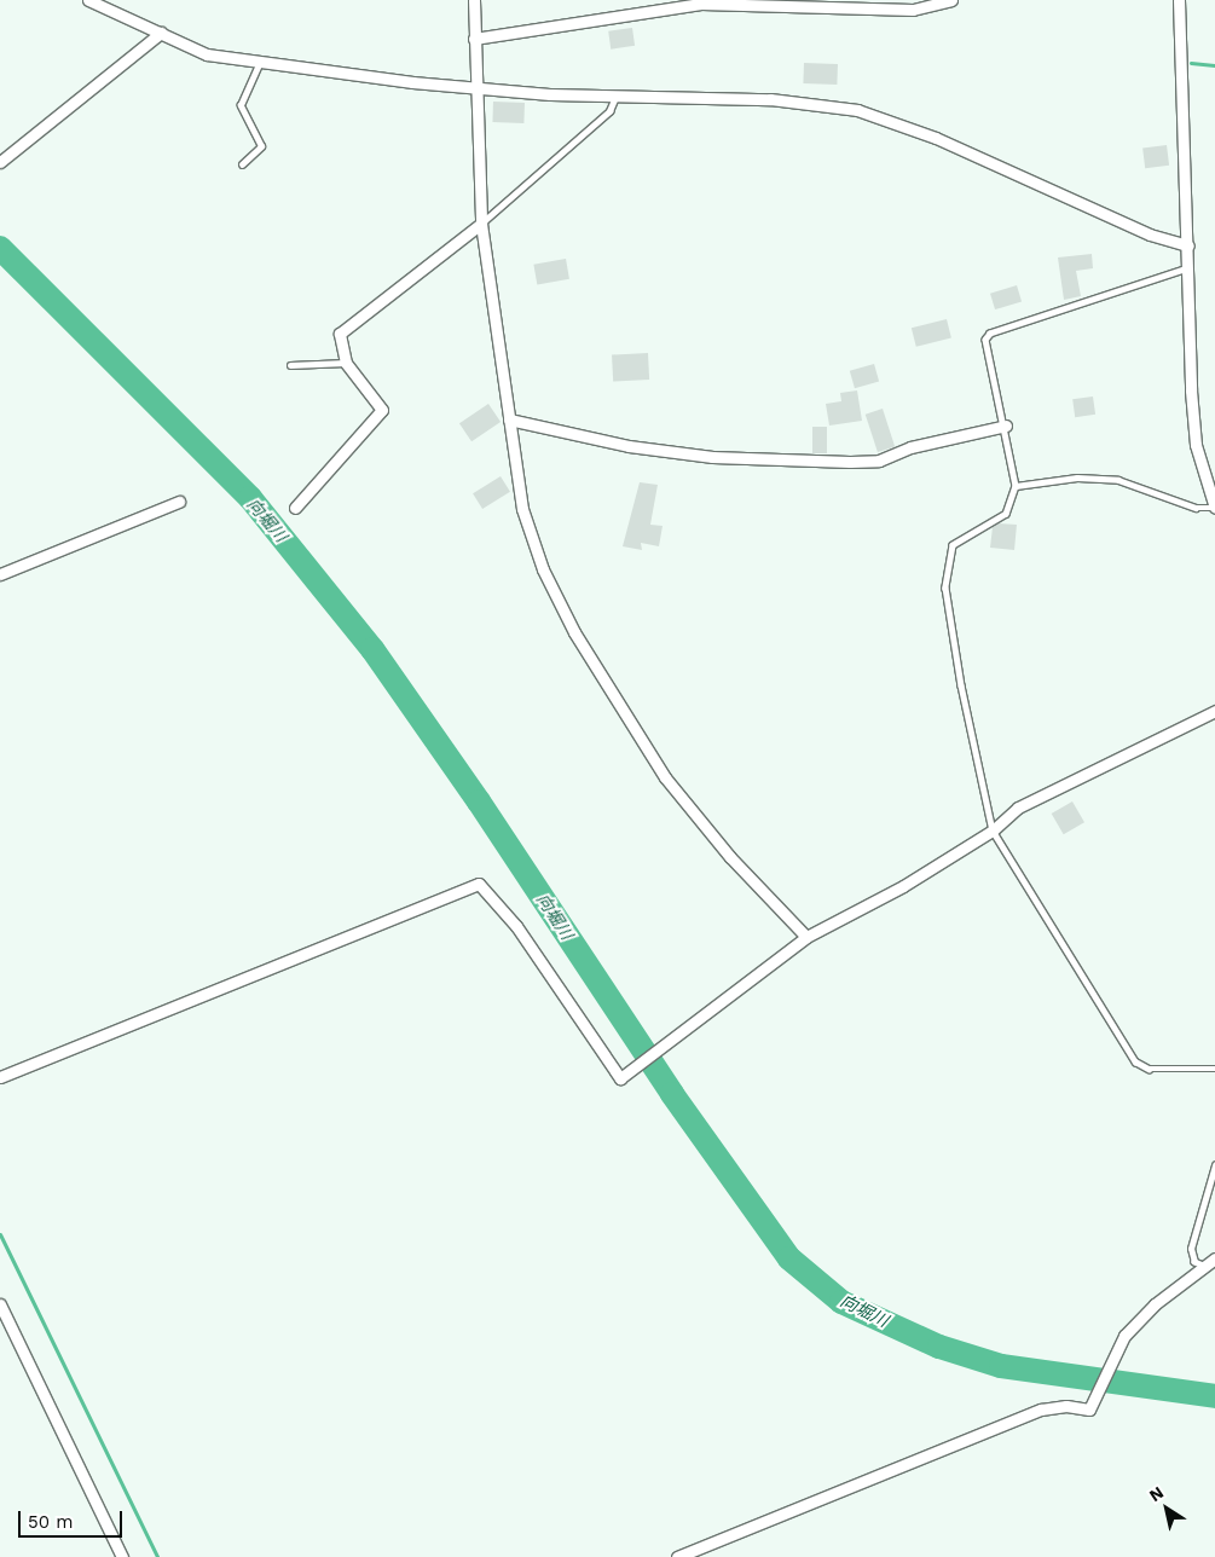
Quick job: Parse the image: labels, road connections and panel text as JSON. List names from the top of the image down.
{
  "water": ["向堀川"],
  "scale_bar": "50 m",
  "north": "top left"
}
